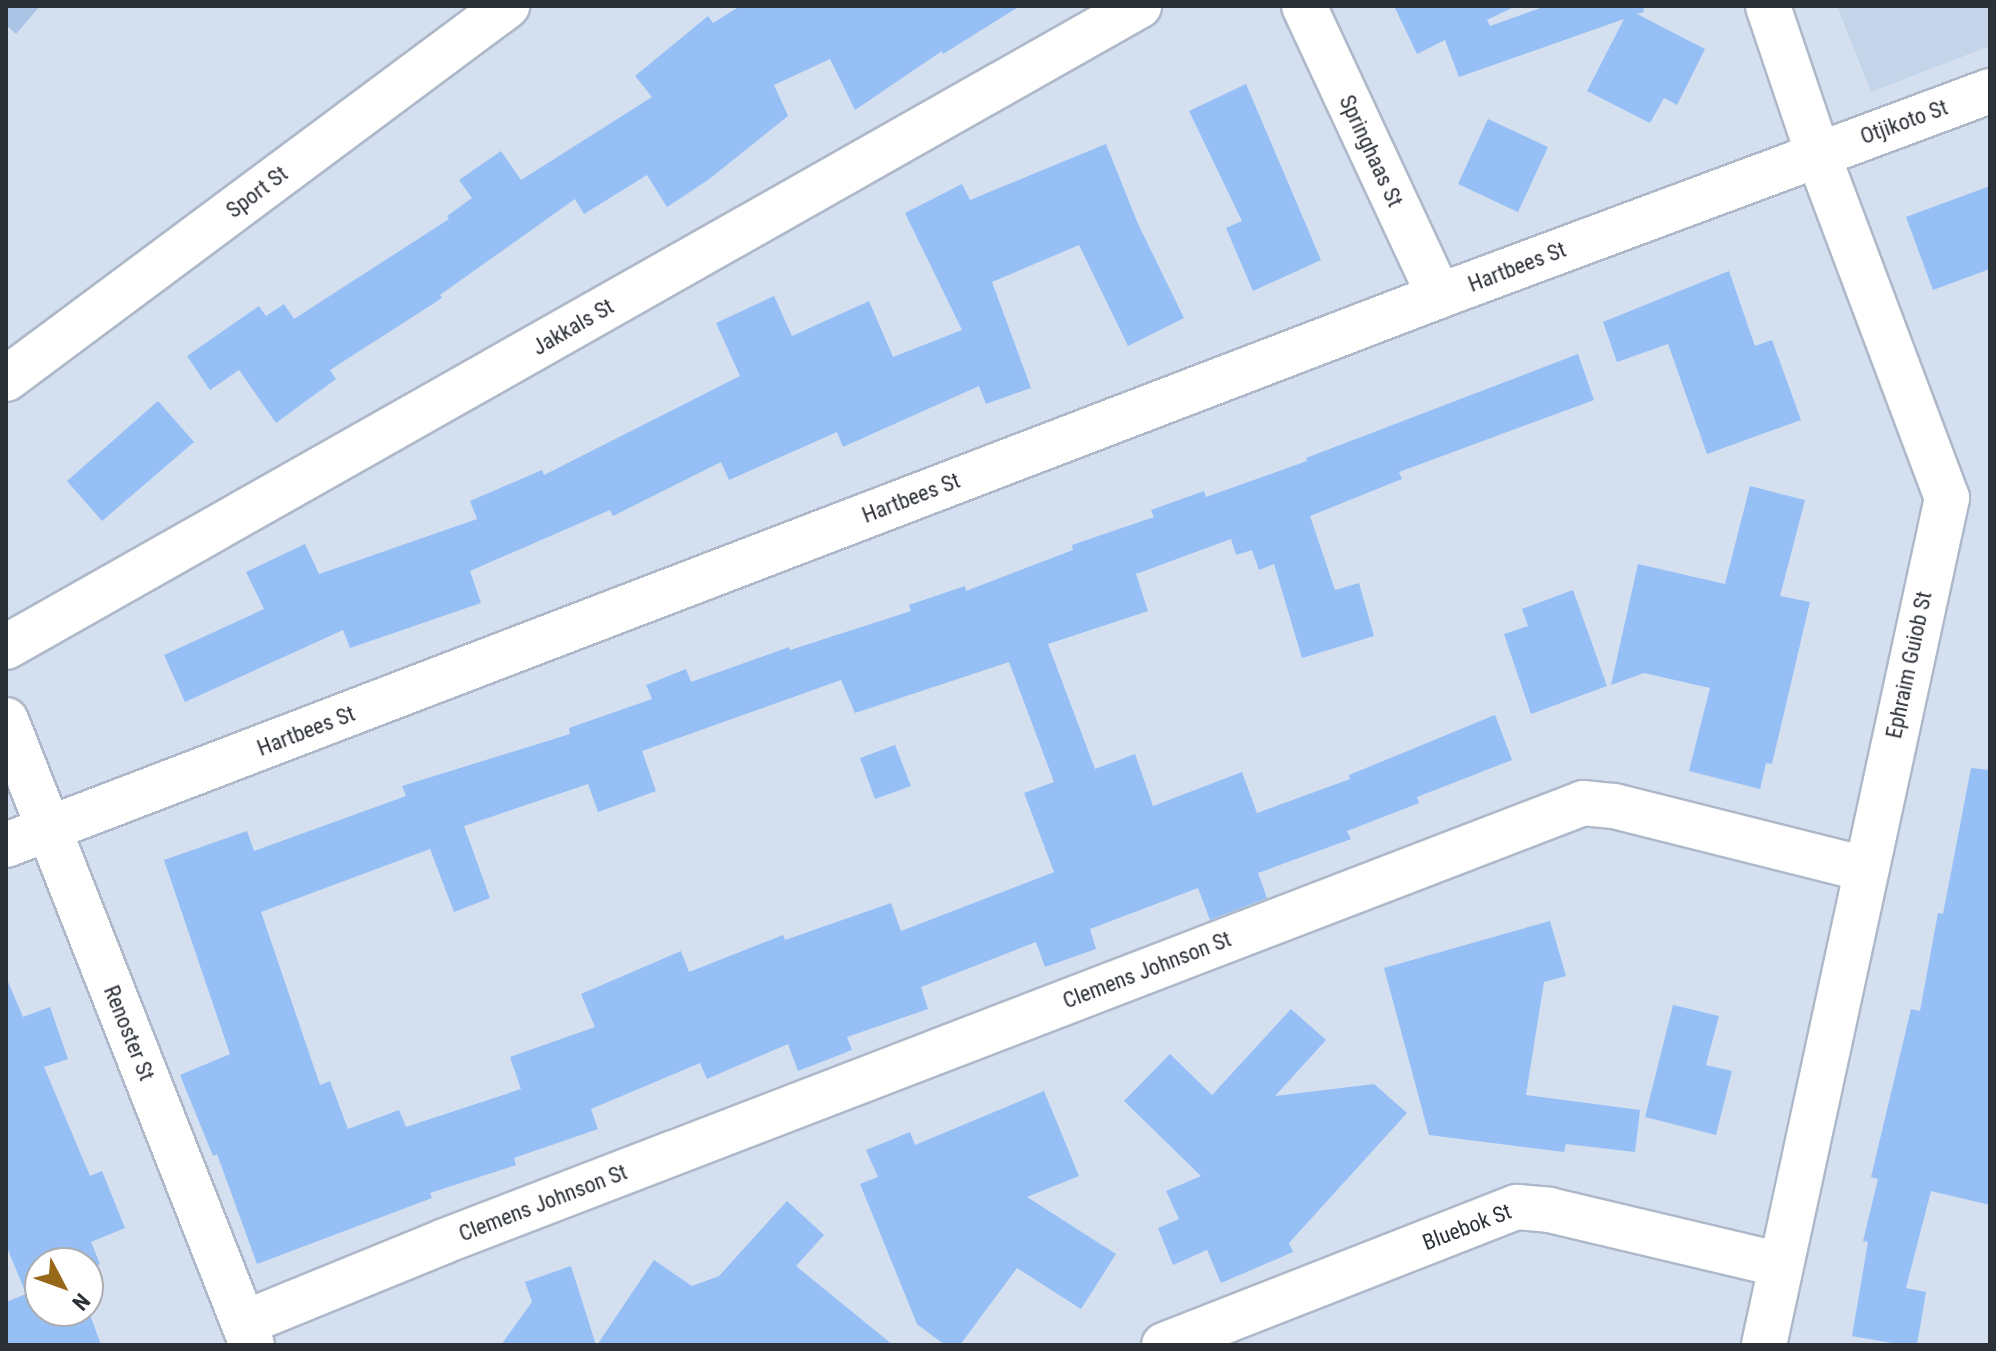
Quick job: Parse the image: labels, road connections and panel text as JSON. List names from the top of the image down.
{
  "streets": {
    "street": [
      "Otjikoto St",
      "Springhaas St",
      "Sport St",
      "Hartbees St",
      "Jakkals St",
      "Ephraim Guiob St",
      "Clemens Johnson St",
      "Renoster St",
      "Bluebok St"
    ]
  },
  "crossings": [
    ["Otjikoto St", "Hartbees St"],
    ["Otjikoto St", "Ephraim Guiob St"],
    ["Springhaas St", "Hartbees St"],
    ["Hartbees St", "Ephraim Guiob St"],
    ["Hartbees St", "Renoster St"],
    ["Ephraim Guiob St", "Clemens Johnson St"],
    ["Ephraim Guiob St", "Bluebok St"],
    ["Clemens Johnson St", "Renoster St"]
  ],
  "north": "bottom right"
}
